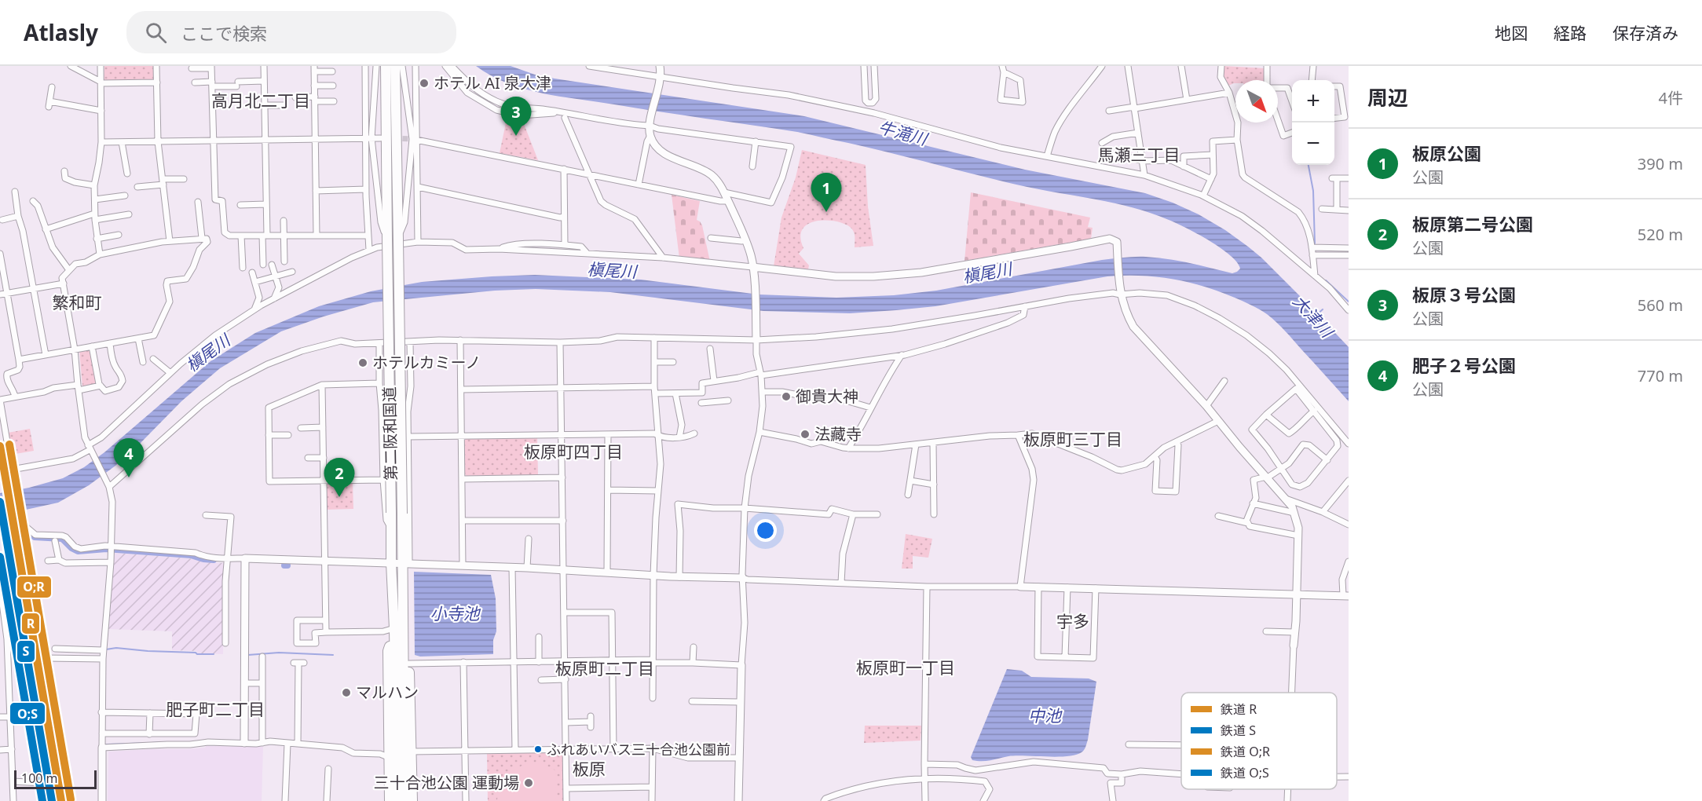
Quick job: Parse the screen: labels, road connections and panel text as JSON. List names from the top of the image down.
{
  "streets": {
    "highway": ["第二阪和国道"]
  },
  "districts": [
    "高月北二丁目",
    "馬瀬三丁目",
    "繁和町",
    "板原町三丁目",
    "板原町四丁目",
    "宇多",
    "板原町一丁目",
    "板原町二丁目",
    "肥子町二丁目",
    "板原"
  ],
  "water": [
    "牛滝川",
    "槇尾川",
    "大津川",
    "小寺池",
    "中池"
  ],
  "places": [
    "ホテル AI 泉大津",
    "ホテルカミーノ",
    "御貴大神",
    "法藏寺",
    "マルハン",
    "ふれあいバス三十合池公園前",
    "三十合池公園 運動場"
  ],
  "lines": [
    "rail line O;R",
    "rail line R",
    "rail line S",
    "rail line O;S"
  ],
  "legend": [
    "鉄道 R",
    "鉄道 S",
    "鉄道 O;R",
    "鉄道 O;S"
  ],
  "scale_bar": "100 m",
  "north": "bottom right",
  "page": {
    "header": "Atlasly",
    "search": "ここで検索",
    "nav": ["地図", "経路", "保存済み"],
    "heading": ["周辺", "4件"],
    "map_buttons": ["+", "−"],
    "pins": [
      "3",
      "1",
      "4",
      "2"
    ],
    "list": [
      {
        "mark": "1",
        "name": "板原公園",
        "note": "公園",
        "value": "390 m"
      },
      {
        "mark": "2",
        "name": "板原第二号公園",
        "note": "公園",
        "value": "520 m"
      },
      {
        "mark": "3",
        "name": "板原３号公園",
        "note": "公園",
        "value": "560 m"
      },
      {
        "mark": "4",
        "name": "肥子２号公園",
        "note": "公園",
        "value": "770 m"
      }
    ],
    "scale": "100 m"
  }
}
